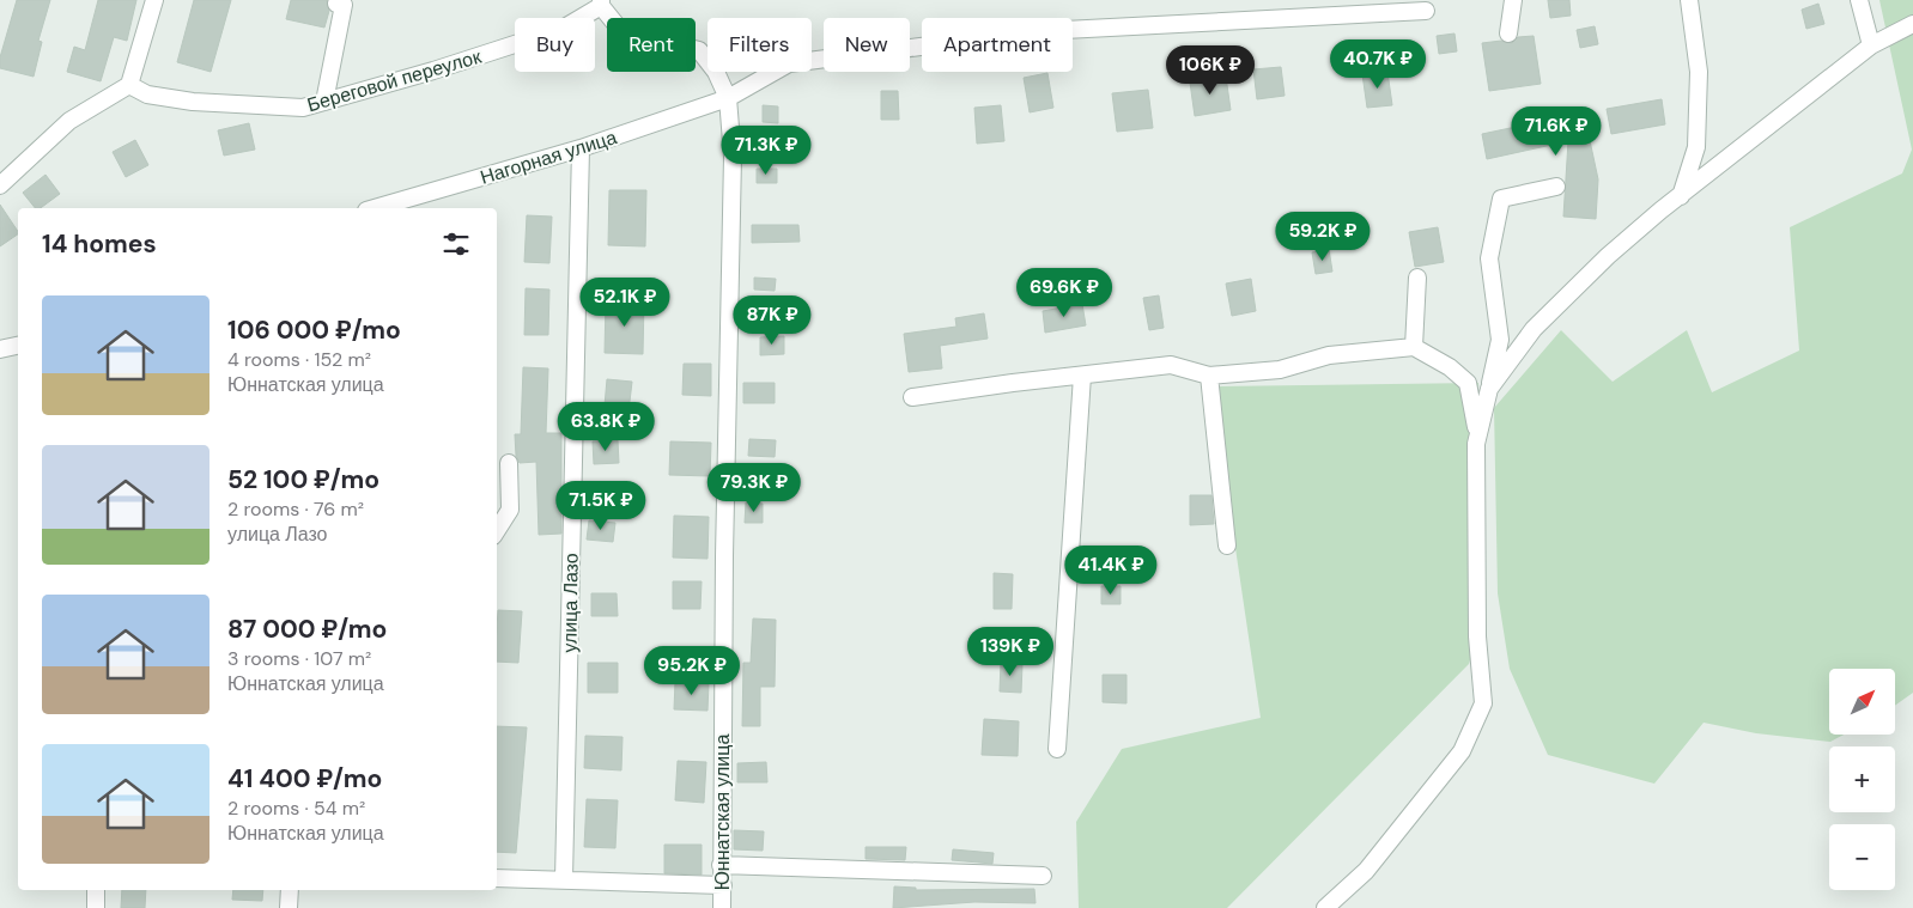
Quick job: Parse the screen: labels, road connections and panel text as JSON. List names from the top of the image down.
{
  "streets": {
    "street": [
      "Береговой переулок",
      "Нагорная улица",
      "улица Лазо",
      "Юннатская улица"
    ]
  },
  "crossings": [
    ["Нагорная улица", "улица Лазо"],
    ["Нагорная улица", "Юннатская улица"]
  ],
  "north": "top right",
  "page": {
    "chip": [
      "Buy",
      "Rent",
      "Filters",
      "New",
      "Apartment"
    ],
    "price": [
      "40.7K ₽",
      "106K ₽",
      "71.6K ₽",
      "71.3K ₽",
      "59.2K ₽",
      "69.6K ₽",
      "52.1K ₽",
      "87K ₽",
      "63.8K ₽",
      "79.3K ₽",
      "71.5K ₽",
      "41.4K ₽",
      "139K ₽",
      "95.2K ₽"
    ],
    "heading": "14 homes",
    "list": [
      {
        "name": "106 000 ₽/mo",
        "note": "4 rooms · 152 m² · Юннатская улица"
      },
      {
        "name": "52 100 ₽/mo",
        "note": "2 rooms · 76 m² · улица Лазо"
      },
      {
        "name": "87 000 ₽/mo",
        "note": "3 rooms · 107 m² · Юннатская улица"
      },
      {
        "name": "41 400 ₽/mo",
        "note": "2 rooms · 54 m² · Юннатская улица"
      }
    ],
    "map_buttons": ["+", "−"]
  }
}
